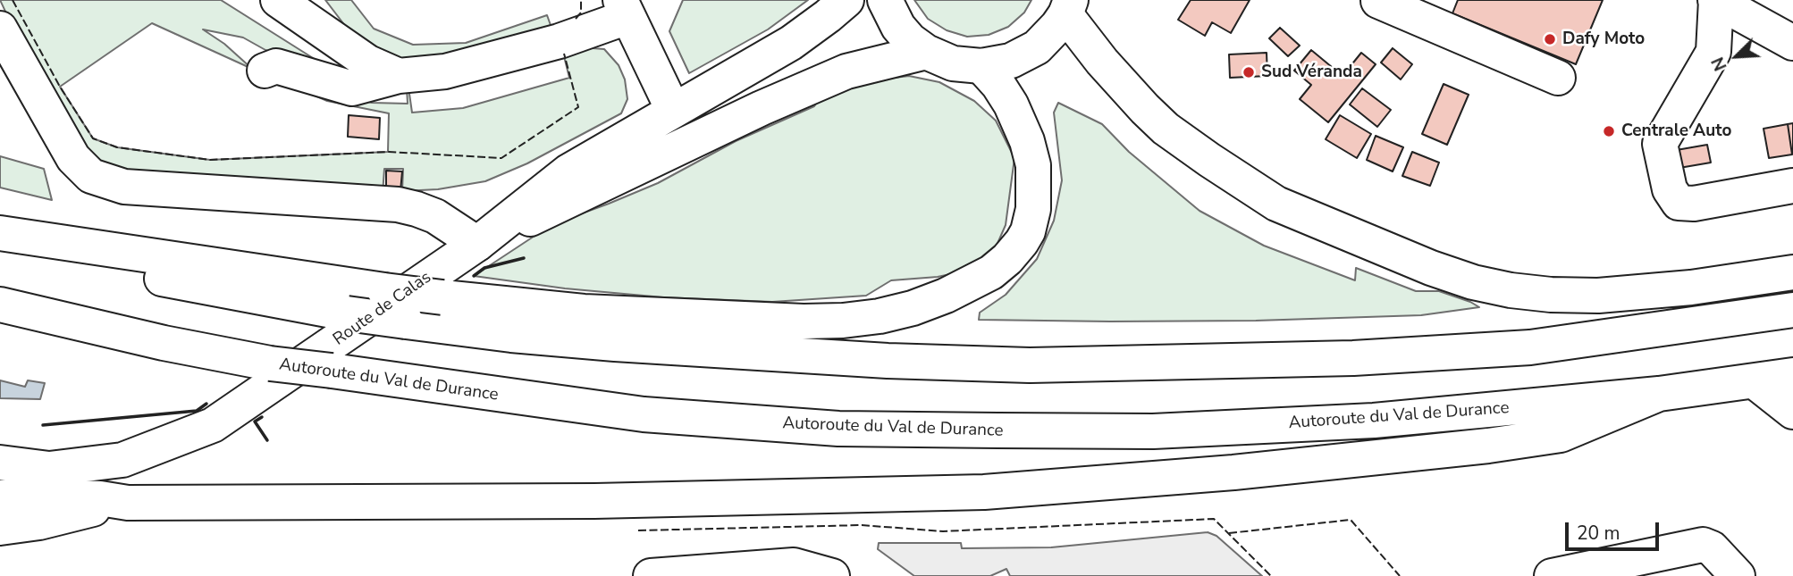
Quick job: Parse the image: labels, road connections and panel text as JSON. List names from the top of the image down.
{
  "streets": {
    "main road": ["Route de Calas", "Autoroute du Val de Durance"]
  },
  "places": ["Dafy Moto", "Sud Véranda", "Centrale Auto"],
  "scale_bar": "20 m",
  "north": "bottom left"
}
